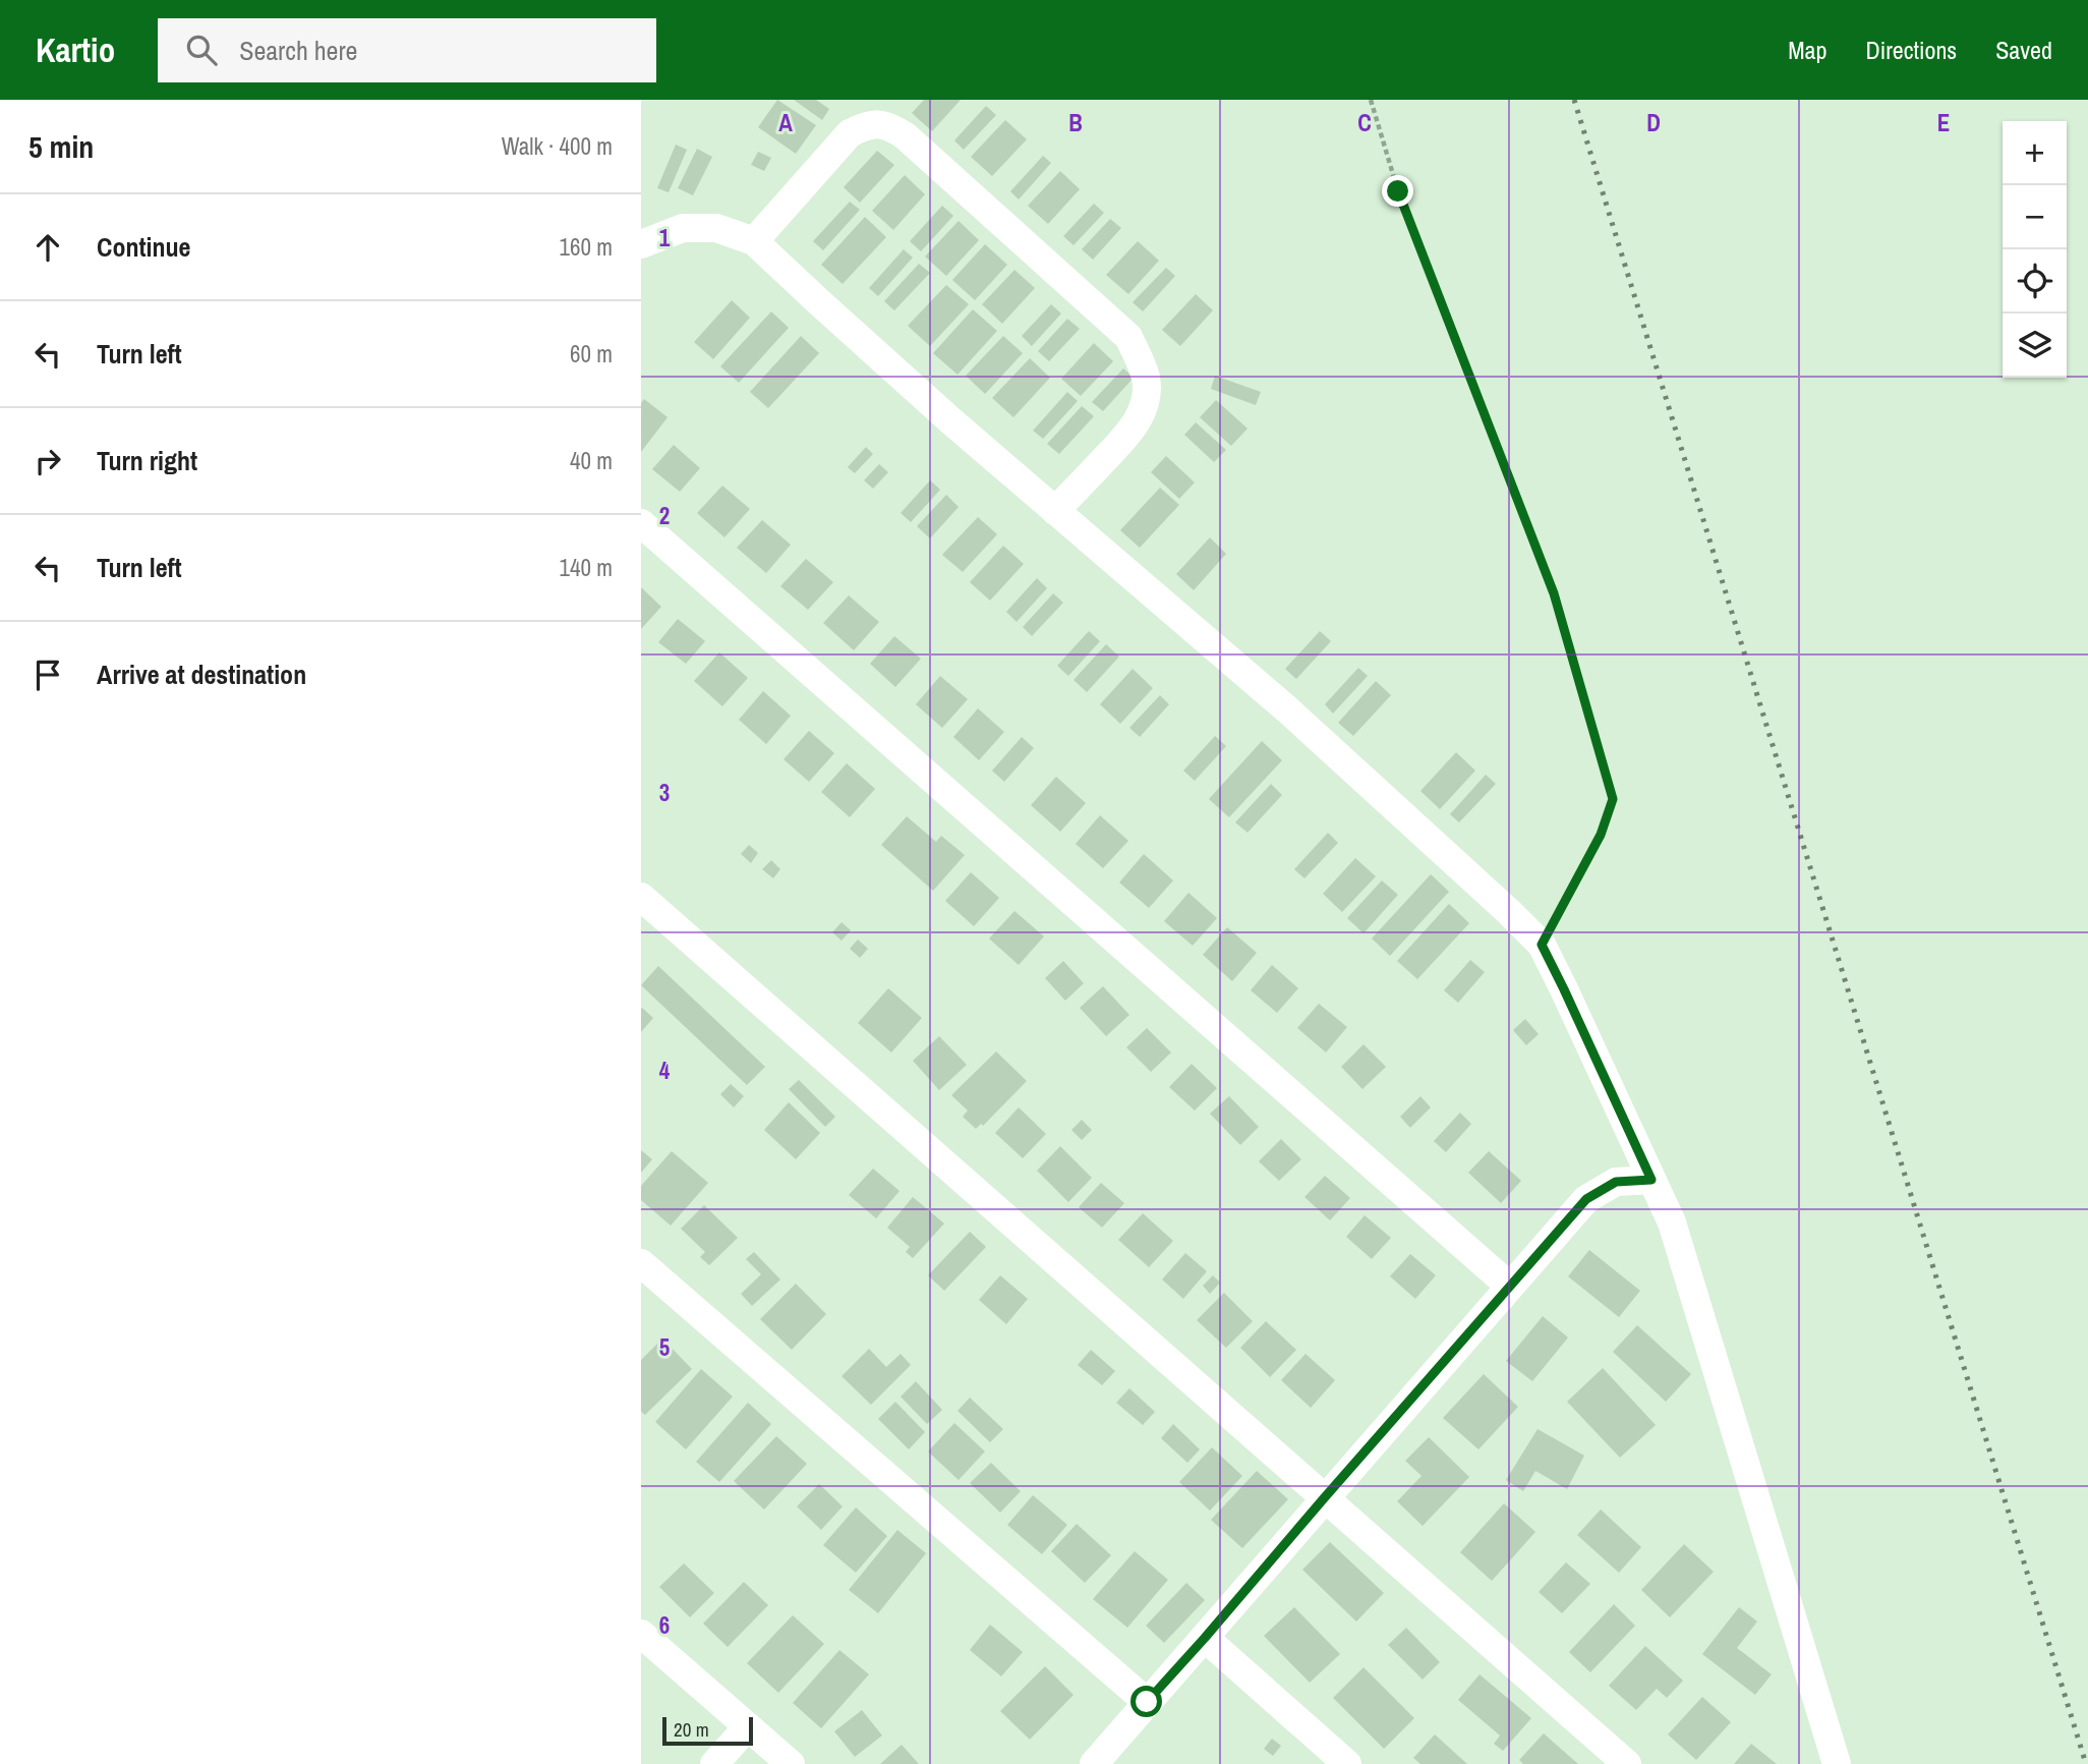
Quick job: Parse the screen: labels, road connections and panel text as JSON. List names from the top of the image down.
{
  "scale_bar": "20 m",
  "page": {
    "header": "Kartio",
    "search": "Search here",
    "nav": ["Map", "Directions", "Saved"],
    "heading": ["5 min", "Walk · 400 m"],
    "map_buttons": ["+", "−"],
    "list": [
      ["Continue", "160 m"],
      ["Turn left", "60 m"],
      ["Turn right", "40 m"],
      ["Turn left", "140 m"],
      "Arrive at destination"
    ],
    "scale": "20 m"
  },
  "grid": {
    "columns": [
      "A",
      "B",
      "C",
      "D",
      "E"
    ],
    "rows": [
      "1",
      "2",
      "3",
      "4",
      "5",
      "6"
    ]
  }
}
